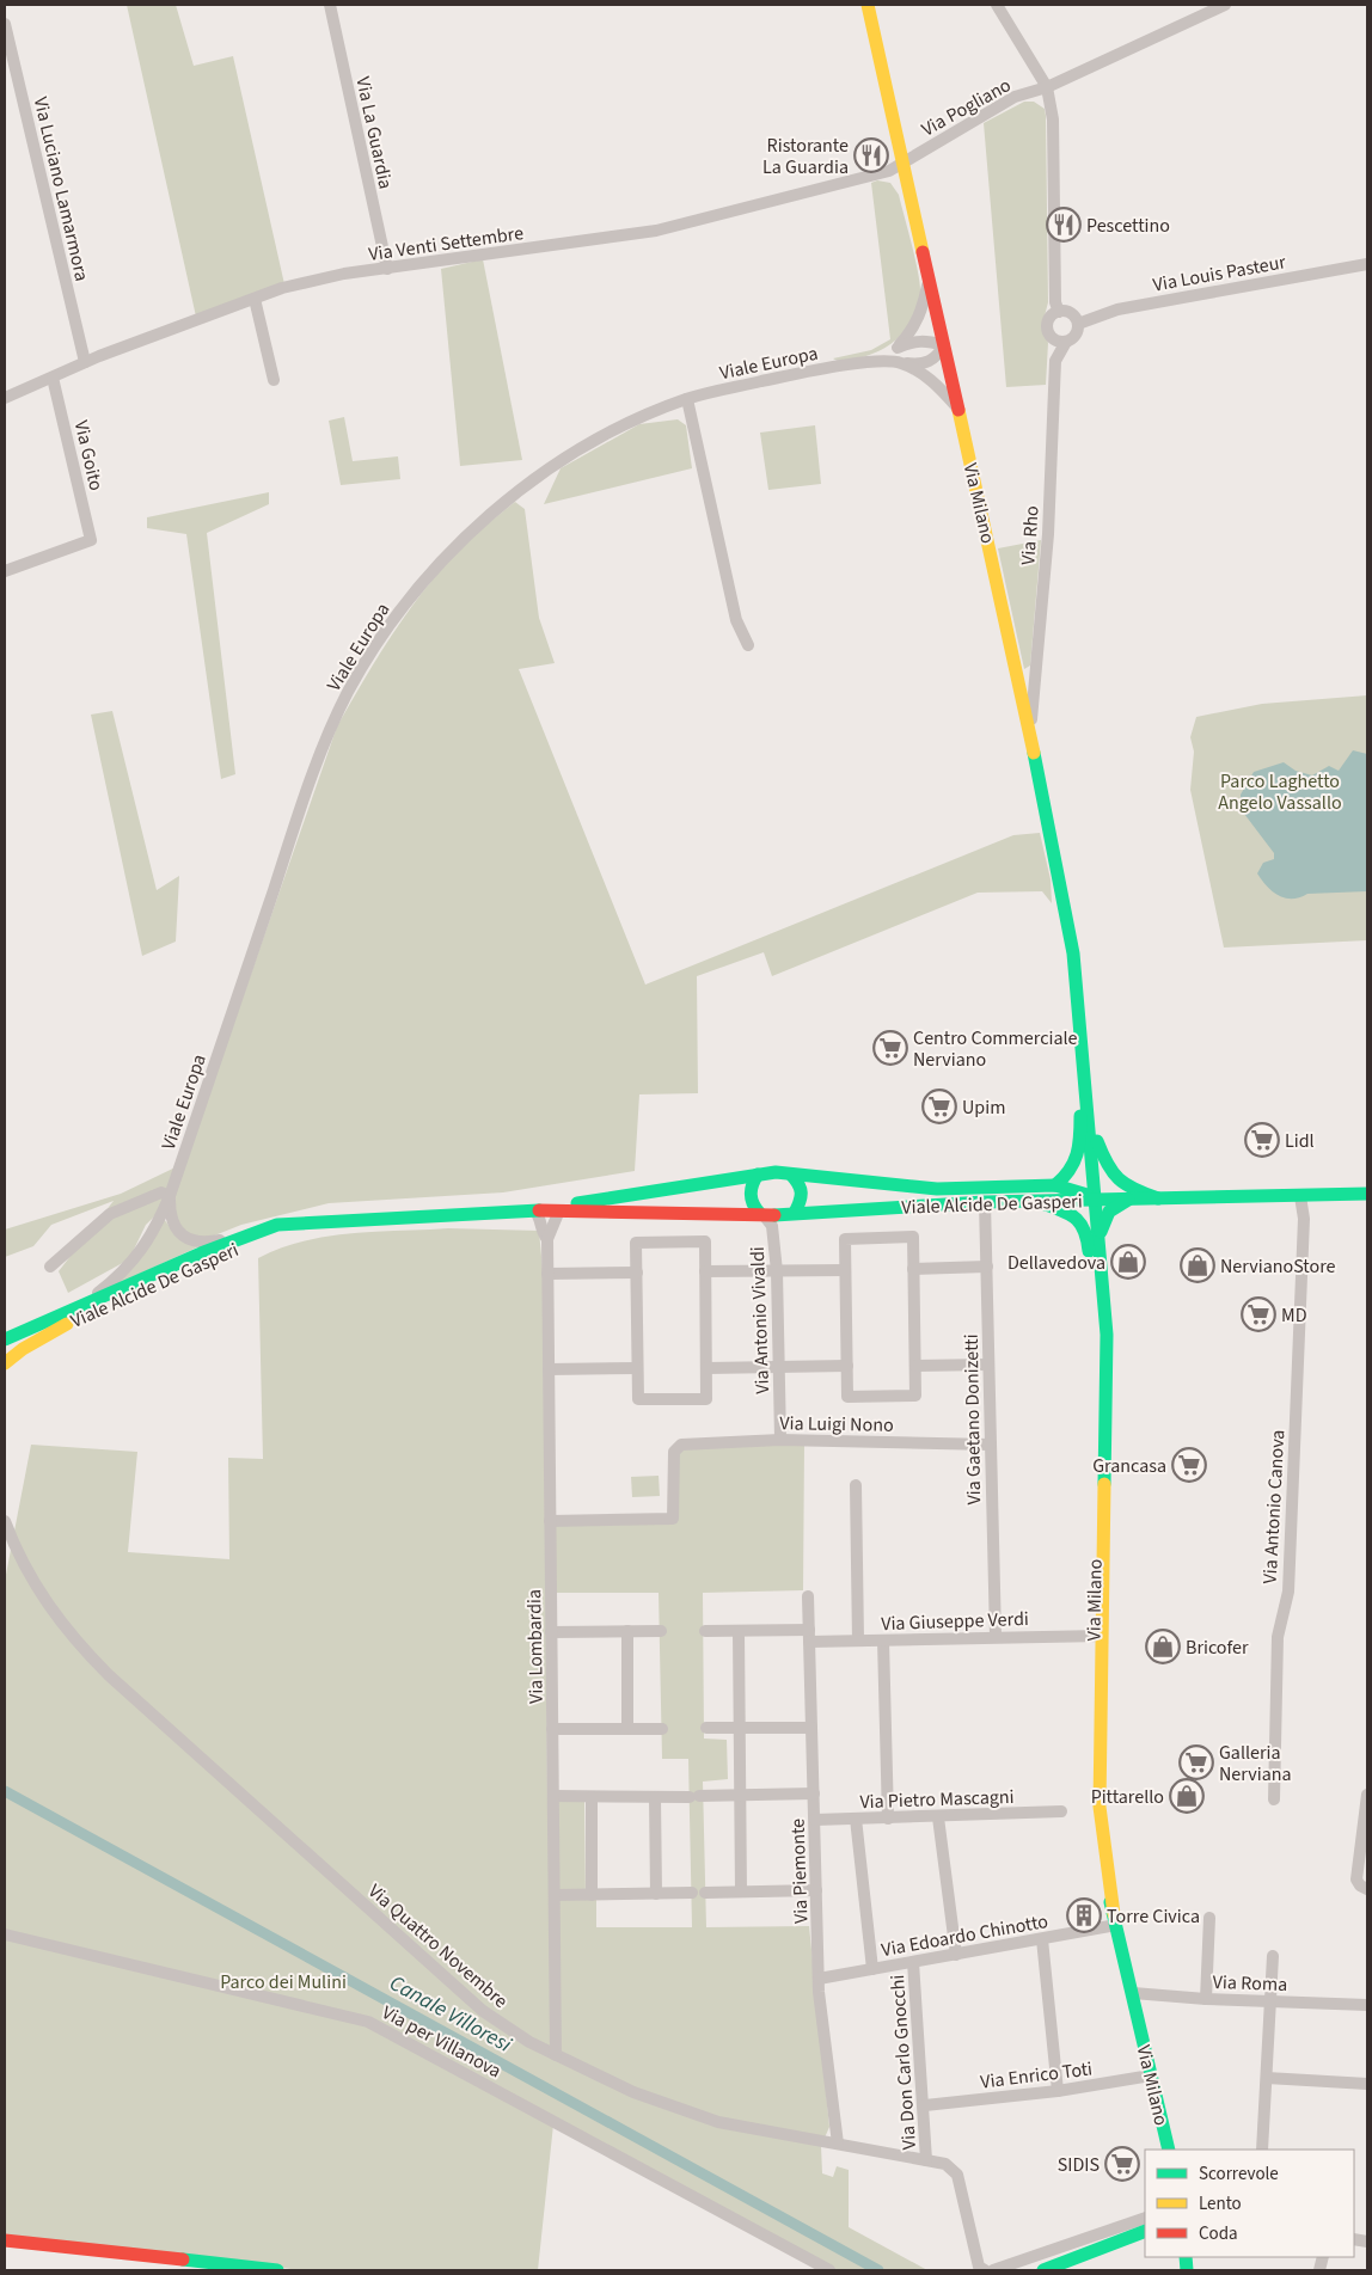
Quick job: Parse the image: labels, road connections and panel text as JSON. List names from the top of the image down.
{
  "streets": {
    "street": [
      "Via Pogliano",
      "Via La Guardia",
      "Via Luciano Lamarmora",
      "Via Venti Settembre",
      "Via Louis Pasteur",
      "Viale Europa",
      "Via Goito",
      "Via Milano",
      "Via Rho",
      "Viale Alcide De Gasperi",
      "Via Antonio Vivaldi",
      "Via Gaetano Donizetti",
      "Via Luigi Nono",
      "Via Antonio Canova",
      "Via Giuseppe Verdi",
      "Via Lombardia",
      "Via Pietro Mascagni",
      "Via Piemonte",
      "Via Edoardo Chinotto",
      "Via Quattro Novembre",
      "Via Roma",
      "Via per Villanova",
      "Via Don Carlo Gnocchi",
      "Via Enrico Toti"
    ]
  },
  "crossings": [
    ["Via Pogliano", "Via Venti Settembre"],
    ["Via Pogliano", "Via Milano"],
    ["Via La Guardia", "Via Venti Settembre"],
    ["Via Luciano Lamarmora", "Via Venti Settembre"],
    ["Via Venti Settembre", "Via Goito"],
    ["Via Venti Settembre", "Via Milano"],
    ["Via Louis Pasteur", "Via Rho"],
    ["Viale Europa", "Via Milano"],
    ["Viale Europa", "Viale Alcide De Gasperi"],
    ["Via Milano", "Via Rho"],
    ["Via Milano", "Viale Alcide De Gasperi"],
    ["Via Milano", "Via Giuseppe Verdi"],
    ["Via Milano", "Via Edoardo Chinotto"],
    ["Via Milano", "Via Roma"],
    ["Via Milano", "Via Enrico Toti"],
    ["Viale Alcide De Gasperi", "Via Antonio Vivaldi"],
    ["Viale Alcide De Gasperi", "Via Gaetano Donizetti"],
    ["Viale Alcide De Gasperi", "Via Lombardia"],
    ["Via Antonio Vivaldi", "Via Luigi Nono"],
    ["Via Gaetano Donizetti", "Via Luigi Nono"],
    ["Via Gaetano Donizetti", "Via Giuseppe Verdi"],
    ["Via Luigi Nono", "Via Lombardia"],
    ["Via Giuseppe Verdi", "Via Piemonte"],
    ["Via Lombardia", "Via Quattro Novembre"],
    ["Via Pietro Mascagni", "Via Piemonte"],
    ["Via Piemonte", "Via Edoardo Chinotto"],
    ["Via Piemonte", "Via Quattro Novembre"],
    ["Via Edoardo Chinotto", "Via Don Carlo Gnocchi"],
    ["Via Quattro Novembre", "Via Don Carlo Gnocchi"],
    ["Via Don Carlo Gnocchi", "Via Enrico Toti"]
  ],
  "water": ["Canale Villoresi"],
  "parks": ["Parco Laghetto Angelo Vassallo", "Parco dei Mulini"],
  "places": {
    "restaurant": ["Ristorante La Guardia", "Pescettino"],
    "supermarket": [
      "Centro Commerciale Nerviano",
      "Upim",
      "Lidl",
      "MD",
      "Grancasa",
      "Galleria Nerviana",
      "SIDIS"
    ],
    "shop": [
      "Dellavedova",
      "NervianoStore",
      "Bricofer",
      "Pittarello"
    ],
    "building": ["Torre Civica"]
  },
  "legend": ["Scorrevole", "Lento", "Coda"]
}
